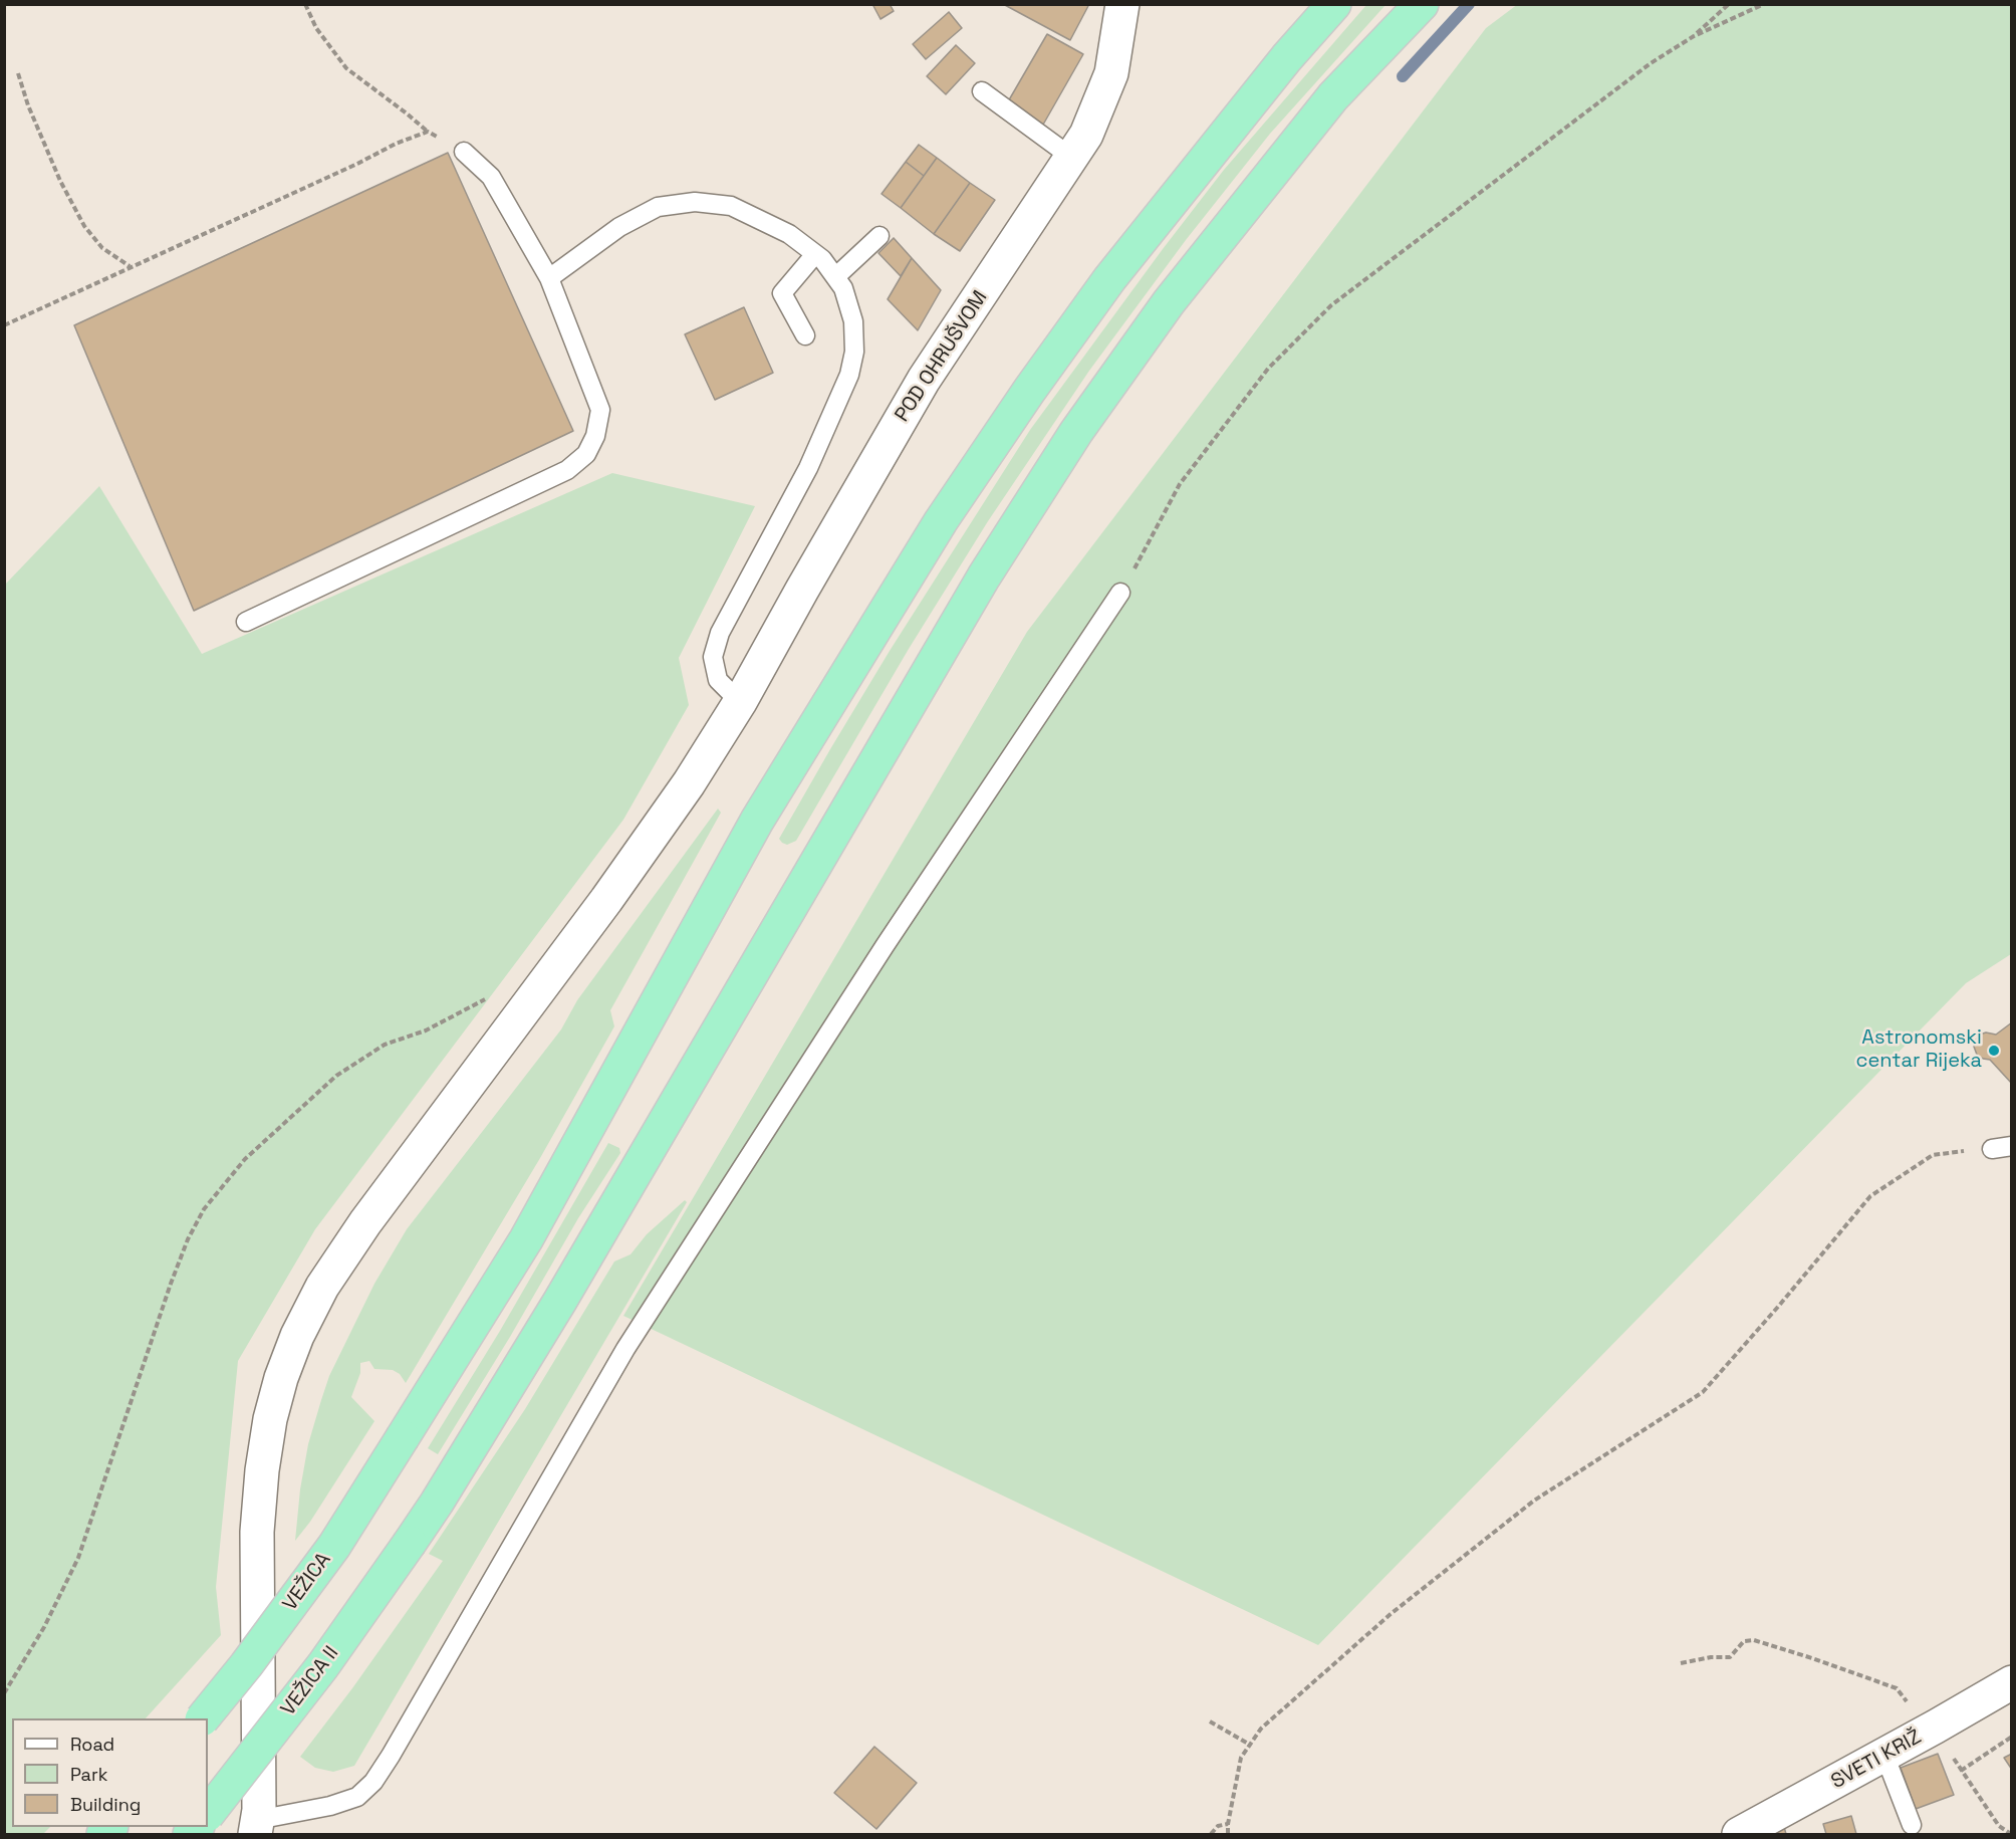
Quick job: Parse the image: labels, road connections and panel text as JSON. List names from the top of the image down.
{
  "streets": {
    "highway": ["VEŽICA", "VEŽICA II"],
    "street": ["POD OHRUŠVOM", "SVETI KRIŽ"]
  },
  "places": ["Astronomski centar Rijeka"],
  "legend": ["Road", "Park", "Building"]
}
